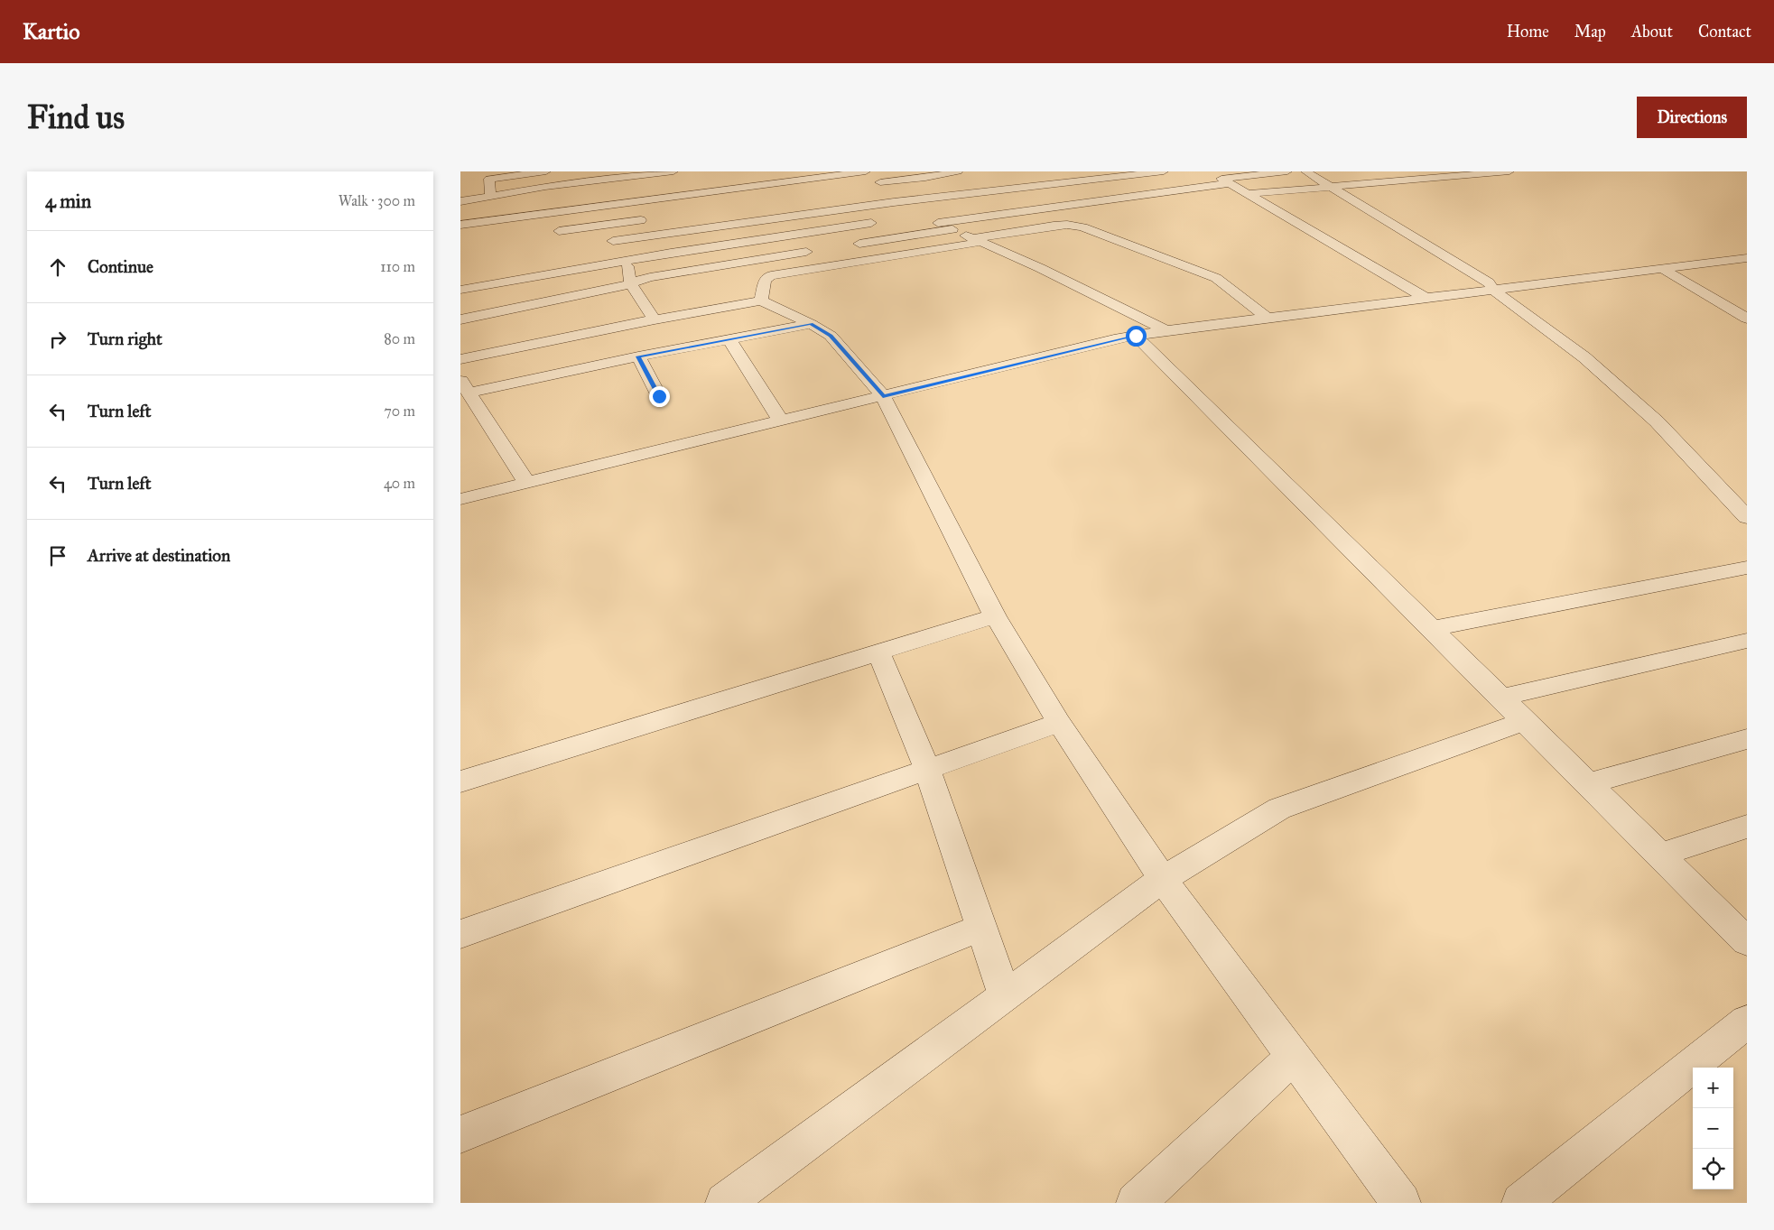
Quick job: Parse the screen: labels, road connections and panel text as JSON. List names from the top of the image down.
{
  "page": {
    "header": "Kartio",
    "nav": [
      "Home",
      "Map",
      "About",
      "Contact"
    ],
    "buttons": "Directions",
    "title": "Find us",
    "heading": ["4 min", "Walk · 300 m"],
    "list": [
      ["Continue", "110 m"],
      ["Turn right", "80 m"],
      ["Turn left", "70 m"],
      ["Turn left", "40 m"],
      "Arrive at destination"
    ],
    "map_buttons": ["+", "−"]
  }
}
